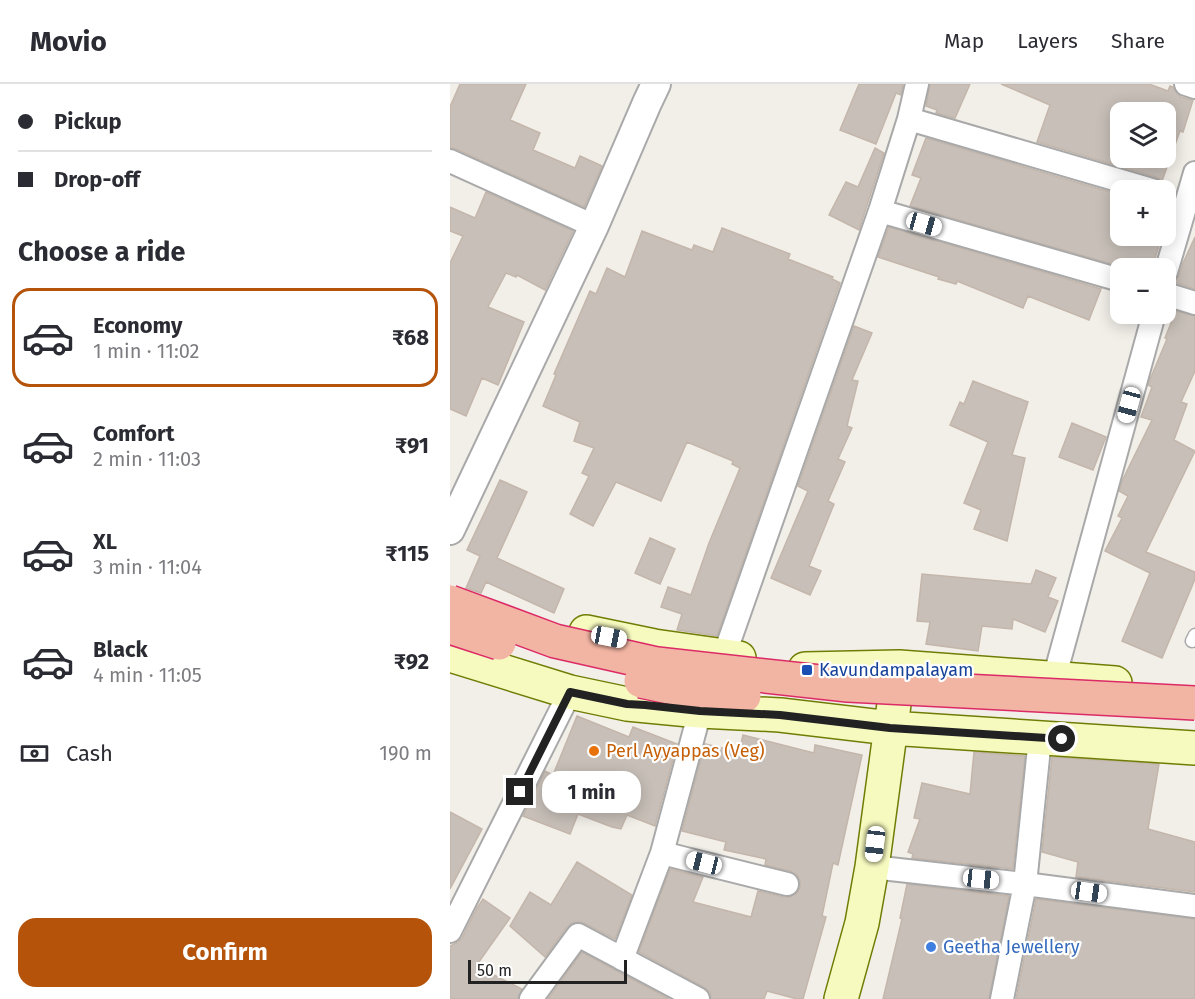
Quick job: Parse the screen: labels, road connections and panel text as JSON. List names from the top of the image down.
{
  "places": {
    "transit": ["Kavundampalayam"],
    "other": ["Perl Ayyappas (Veg)", "Geetha Jewellery"]
  },
  "scale_bar": "50 m",
  "page": {
    "header": "Movio",
    "nav": ["Map", "Layers", "Share"],
    "banner": ["Pickup", "Drop-off"],
    "map_buttons": ["+", "−"],
    "heading": "Choose a ride",
    "list": [
      {
        "name": "Economy",
        "note": "1 min · 11:02",
        "value": "₹68"
      },
      {
        "name": "Comfort",
        "note": "2 min · 11:03",
        "value": "₹91"
      },
      {
        "name": "XL",
        "note": "3 min · 11:04",
        "value": "₹115"
      },
      {
        "name": "Black",
        "note": "4 min · 11:05",
        "value": "₹92"
      }
    ],
    "pay": ["Cash", "190 m"],
    "bubble": "1 min",
    "buttons": "Confirm",
    "scale": "50 m"
  }
}
